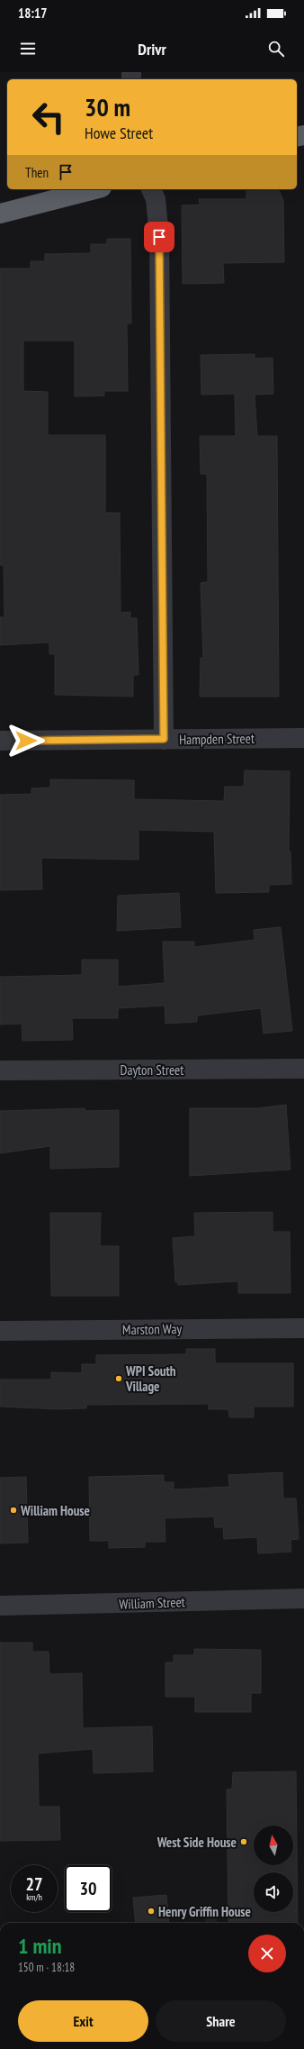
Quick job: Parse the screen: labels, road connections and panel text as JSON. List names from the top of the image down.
{
  "streets": {
    "street": [
      "Hampden Street",
      "Dayton Street",
      "Marston Way",
      "William Street"
    ]
  },
  "places": [
    "WPI South Village",
    "William House",
    "West Side House",
    "Henry Griffin House"
  ],
  "north": "top",
  "page": {
    "status": "18:17",
    "header": "Drivr",
    "turn": ["30 m", "Howe Street"],
    "then": "Then",
    "speed": "27 km/h",
    "limit": "30",
    "heading": ["1 min", "150 m · 18:18"],
    "buttons": ["Exit", "Share"]
  }
}
